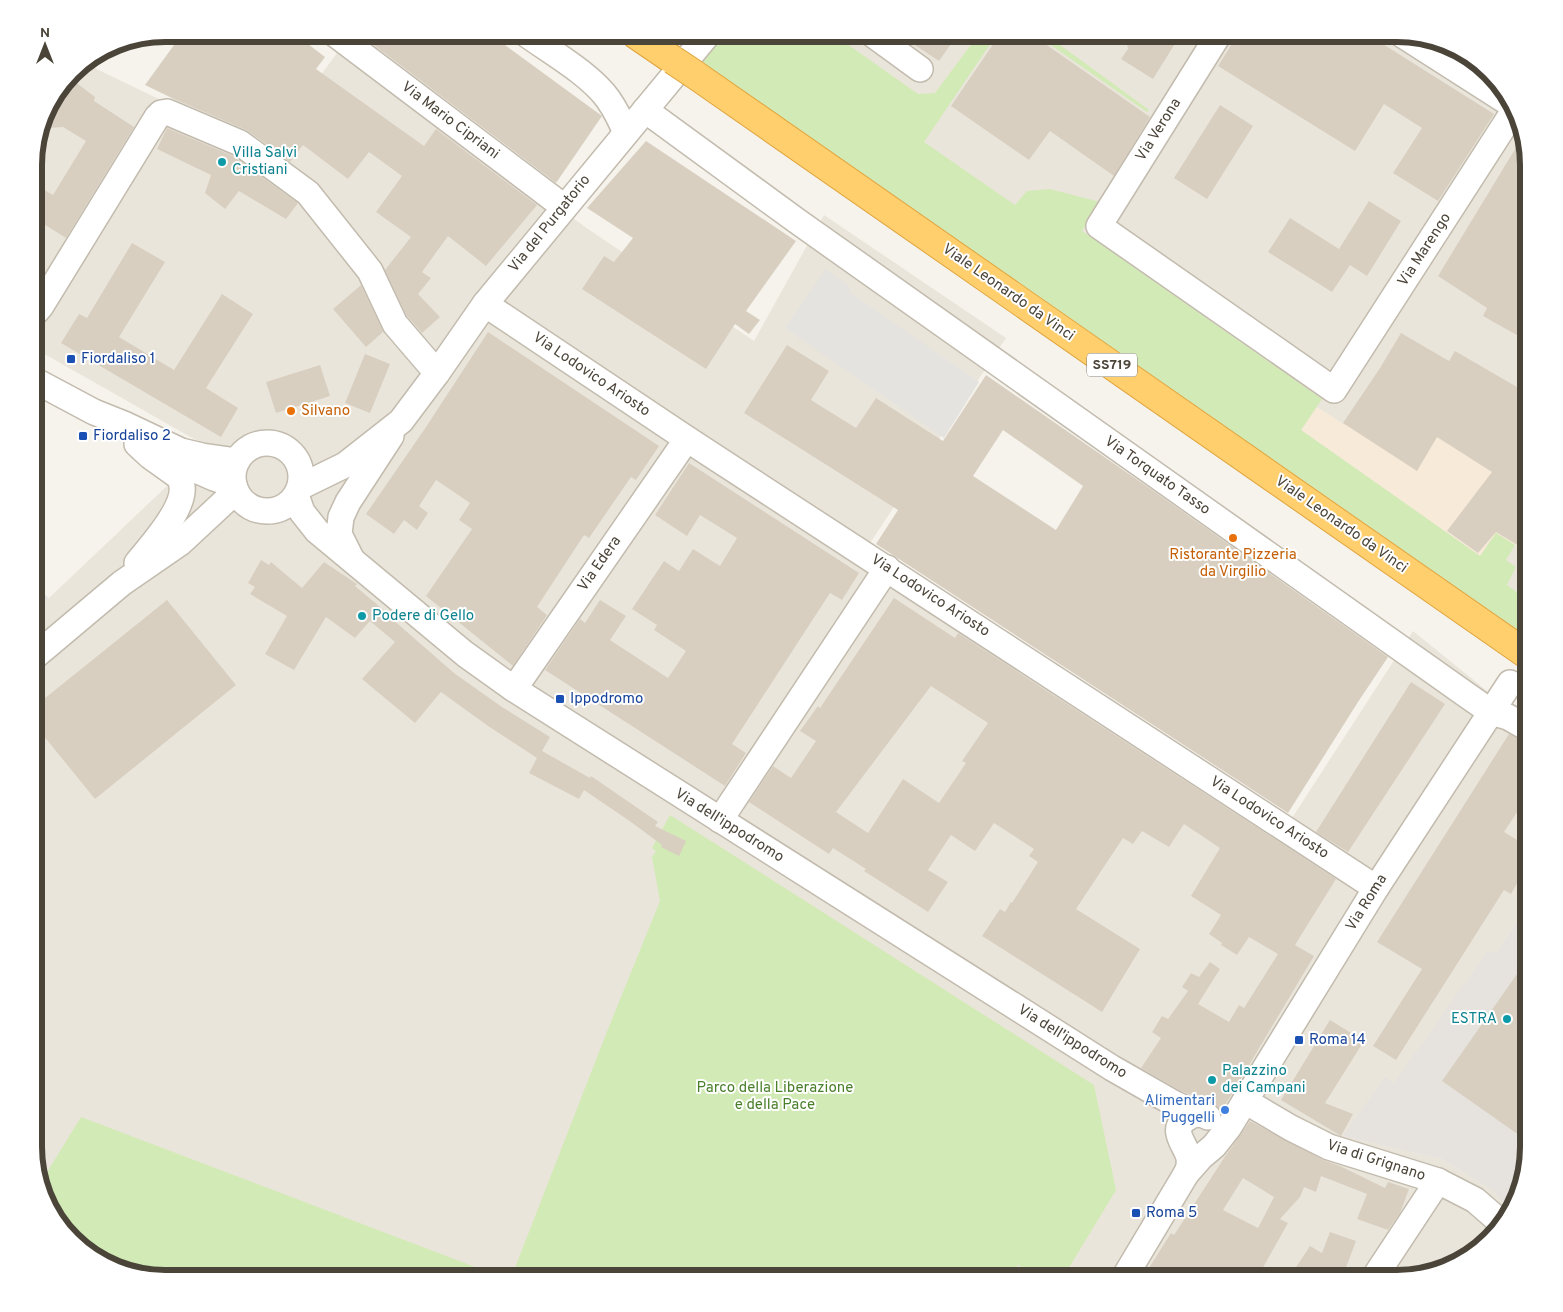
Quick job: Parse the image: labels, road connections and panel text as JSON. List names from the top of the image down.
{
  "streets": {
    "highway": ["Viale Leonardo da Vinci", "SS719"],
    "street": [
      "Via Mario Cipriani",
      "Via Verona",
      "Via del Purgatorio",
      "Via Marengo",
      "Via Lodovico Ariosto",
      "Via Torquato Tasso",
      "Via Edera",
      "Via dell'ippodromo",
      "Via Roma",
      "Via di Grignano"
    ]
  },
  "crossings": [
    ["Via Mario Cipriani", "Via del Purgatorio"],
    ["Via Verona", "Via Marengo"],
    ["Via del Purgatorio", "Via Lodovico Ariosto"],
    ["Via del Purgatorio", "Via Torquato Tasso"],
    ["Via del Purgatorio", "Via dell'ippodromo"],
    ["Via Lodovico Ariosto", "Via Edera"],
    ["Via Lodovico Ariosto", "Via Roma"],
    ["Via Torquato Tasso", "Via Roma"],
    ["Via Edera", "Via dell'ippodromo"],
    ["Via dell'ippodromo", "Via Roma"],
    ["Via Roma", "Via di Grignano"]
  ],
  "parks": ["Parco della Liberazione e della Pace"],
  "places": {
    "other": [
      "Villa Salvi Cristiani",
      "Silvano",
      "Ristorante Pizzeria da Virgilio",
      "Podere di Gello",
      "ESTRA",
      "Palazzino dei Campani",
      "Alimentari Puggelli"
    ],
    "transit": [
      "Fiordaliso 1",
      "Fiordaliso 2",
      "Ippodromo",
      "Roma 14",
      "Roma 5"
    ]
  },
  "north": "top"
}
